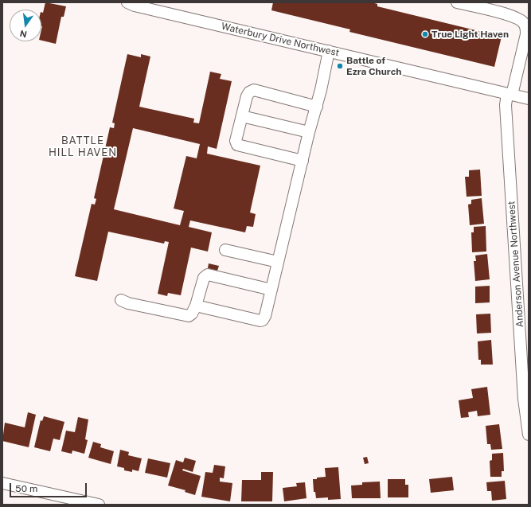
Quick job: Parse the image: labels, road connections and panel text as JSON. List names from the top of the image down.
{
  "streets": {
    "street": ["Waterbury Drive Northwest", "Anderson Avenue Northwest"]
  },
  "crossings": [
    ["Waterbury Drive Northwest", "Anderson Avenue Northwest"]
  ],
  "districts": ["BATTLE HILL HAVEN"],
  "places": ["True Light Haven", "Battle of Ezra Church"],
  "scale_bar": "50 m",
  "north": "bottom"
}
